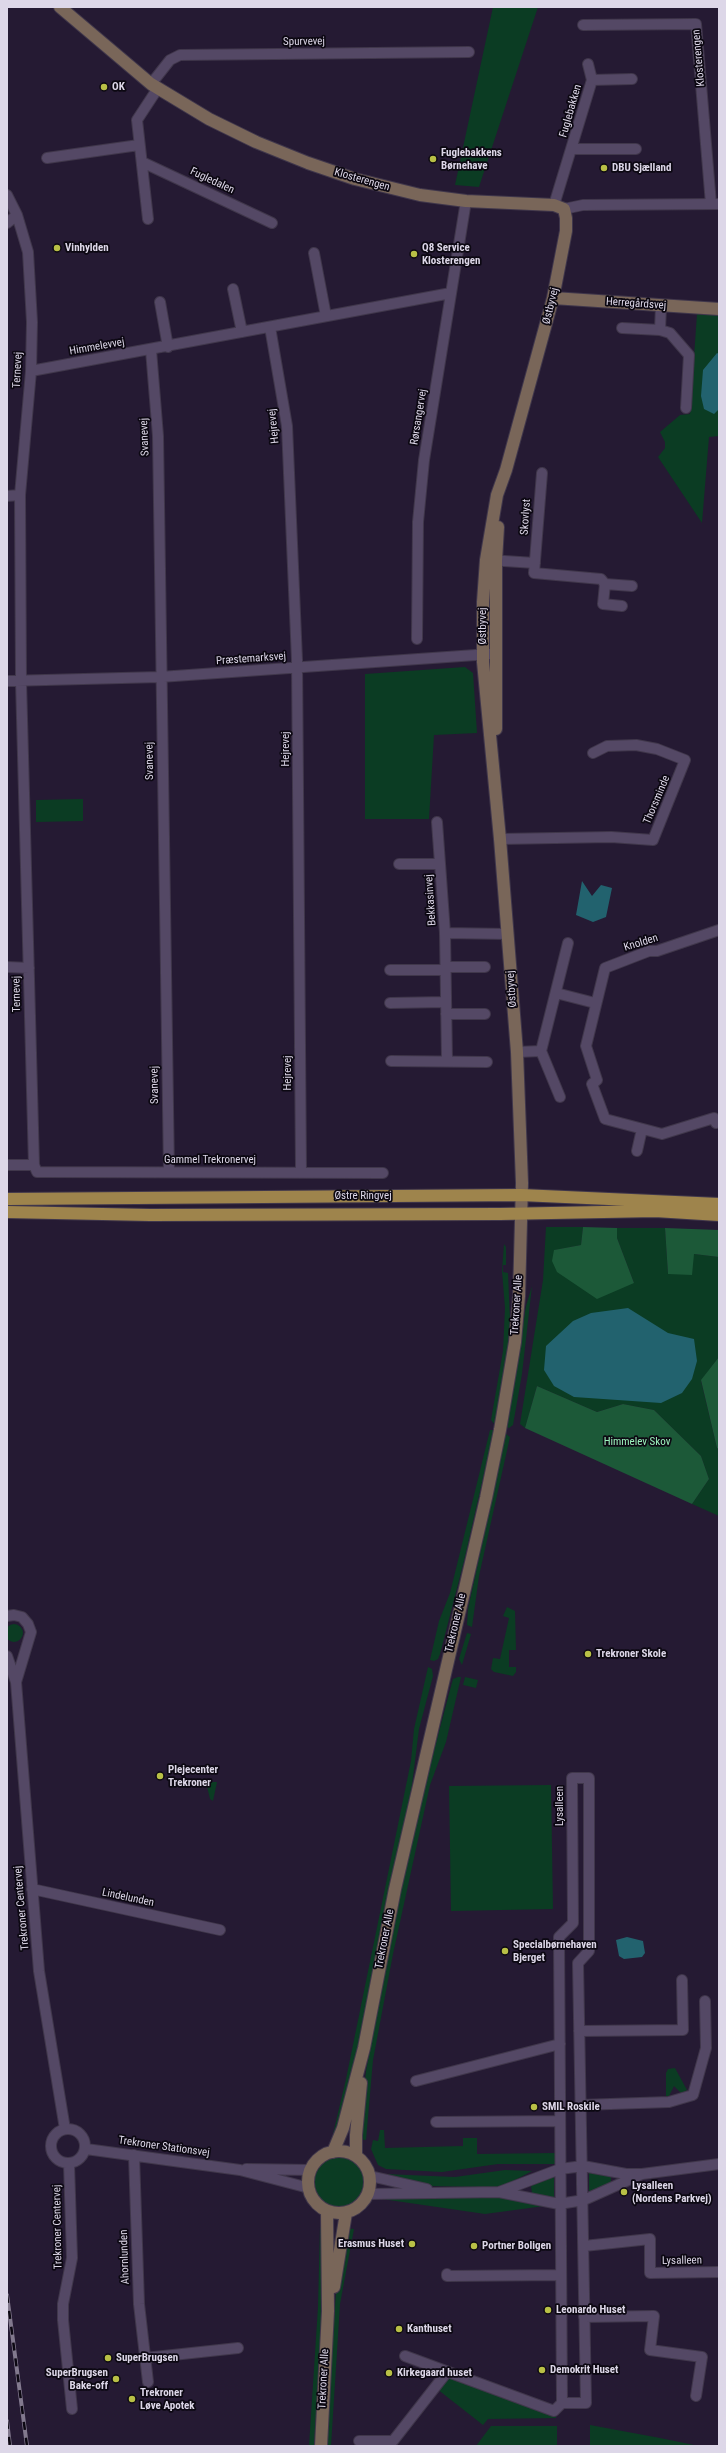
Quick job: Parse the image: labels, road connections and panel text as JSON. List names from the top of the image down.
{
  "streets": {
    "main road": ["Østre Ringvej"],
    "street": [
      "Spurvevej",
      "Klosterengen",
      "Fuglebakken",
      "Fugledalen",
      "Herregårdsvej",
      "Østbyvej",
      "Himmelevvej",
      "Ternevej",
      "Rørsangervej",
      "Hejrevej",
      "Svanevej",
      "Skovlyst",
      "Præstemarksvej",
      "Thorsminde",
      "Bekkasinvej",
      "Knolden",
      "Gammel Trekronervej",
      "Trekroner Alle",
      "Lysalleen",
      "Lindelunden",
      "Trekroner Centervej",
      "Trekroner Stationsvej",
      "Ahornlunden"
    ]
  },
  "crossings": [
    ["Spurvevej", "Klosterengen"],
    ["Klosterengen", "Fuglebakken"],
    ["Klosterengen", "Østbyvej"],
    ["Klosterengen", "Rørsangervej"],
    ["Fuglebakken", "Østbyvej"],
    ["Herregårdsvej", "Østbyvej"],
    ["Østbyvej", "Præstemarksvej"],
    ["Østbyvej", "Thorsminde"],
    ["Østbyvej", "Bekkasinvej"],
    ["Østbyvej", "Østre Ringvej"],
    ["Østbyvej", "Trekroner Alle"],
    ["Himmelevvej", "Ternevej"],
    ["Himmelevvej", "Rørsangervej"],
    ["Himmelevvej", "Hejrevej"],
    ["Himmelevvej", "Svanevej"],
    ["Ternevej", "Præstemarksvej"],
    ["Ternevej", "Gammel Trekronervej"],
    ["Hejrevej", "Præstemarksvej"],
    ["Hejrevej", "Gammel Trekronervej"],
    ["Svanevej", "Præstemarksvej"],
    ["Svanevej", "Gammel Trekronervej"],
    ["Østre Ringvej", "Trekroner Alle"],
    ["Trekroner Alle", "Trekroner Stationsvej"],
    ["Lindelunden", "Trekroner Centervej"],
    ["Trekroner Centervej", "Trekroner Stationsvej"],
    ["Trekroner Stationsvej", "Ahornlunden"]
  ],
  "parks": ["Himmelev Skov"],
  "places": [
    "OK",
    "Fuglebakkens Børnehave",
    "DBU Sjælland",
    "Vinhylden",
    "Q8 Service Klosterengen",
    "Trekroner Skole",
    "Plejecenter Trekroner",
    "Specialbørnehaven Bjerget",
    "SMIL Roskile",
    "Lysalleen (Nordens Parkvej)",
    "Erasmus Huset",
    "Portner Boligen",
    "Leonardo Huset",
    "Kanthuset",
    "SuperBrugsen",
    "Demokrit Huset",
    "Kirkegaard huset",
    "SuperBrugsen Bake-off",
    "Trekroner Løve Apotek"
  ]
}
